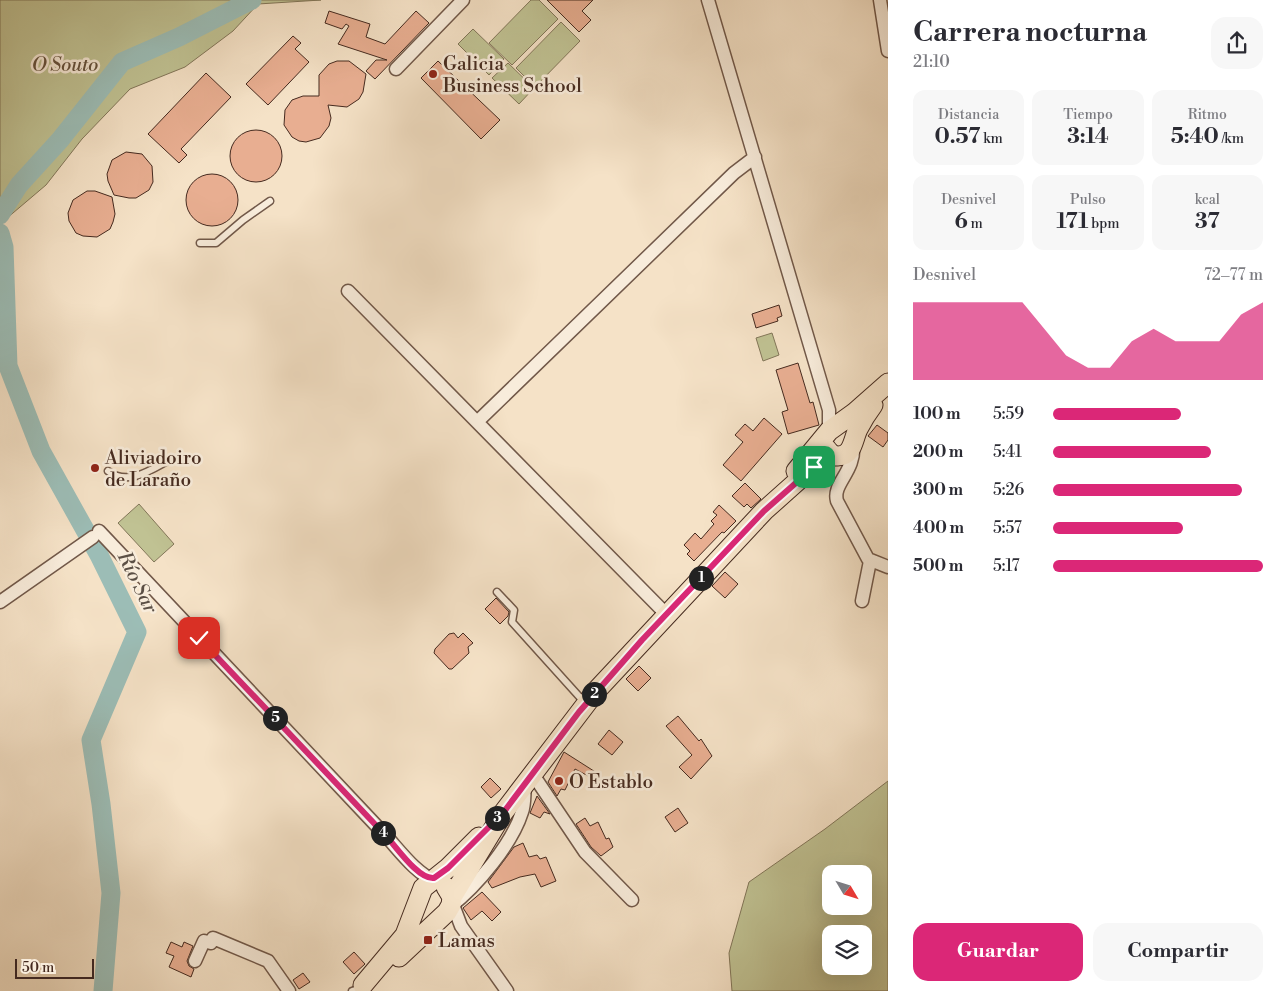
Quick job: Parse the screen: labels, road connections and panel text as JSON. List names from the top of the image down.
{
  "water": ["Río Sar"],
  "parks": ["O Souto"],
  "places": {
    "other": ["Galicia Business School", "Aliviadoiro de Laraño", "O Establo"],
    "transit": ["Lamas"]
  },
  "scale_bar": "50 m",
  "north": "bottom right",
  "page": {
    "heading": ["Carrera nocturna", "21:10"],
    "stats": [
      ["Distancia", "0.57 km"],
      ["Tiempo", "3:14"],
      ["Ritmo", "5:40 /km"],
      ["Desnivel", "6 m"],
      ["Pulso", "171 bpm"],
      ["kcal", "37"]
    ],
    "chart": ["Desnivel", "72–77 m"],
    "list": [
      {
        "name": "100 m",
        "note": "5:59"
      },
      {
        "name": "200 m",
        "note": "5:41"
      },
      {
        "name": "300 m",
        "note": "5:26"
      },
      {
        "name": "400 m",
        "note": "5:57"
      },
      {
        "name": "500 m",
        "note": "5:17"
      }
    ],
    "pins": [
      "1",
      "2",
      "5",
      "3",
      "4"
    ],
    "buttons": ["Guardar", "Compartir"],
    "scale": "50 m"
  }
}
